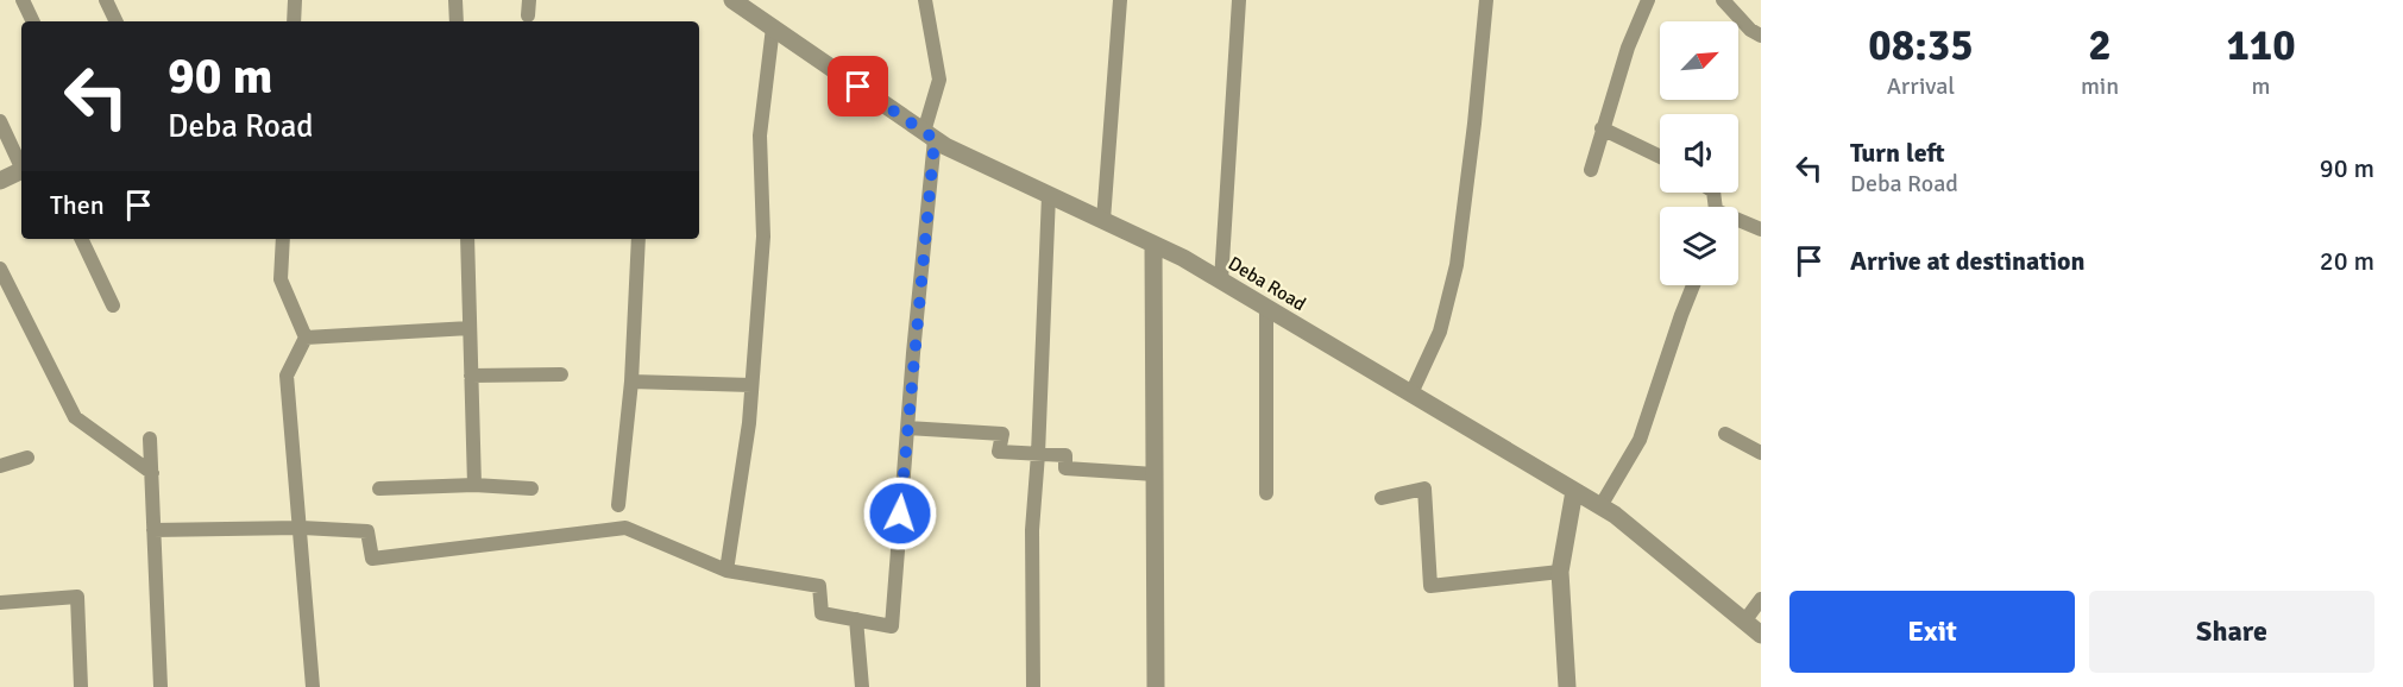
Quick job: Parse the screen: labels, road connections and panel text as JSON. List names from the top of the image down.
{
  "streets": {
    "street": ["Deba Road"]
  },
  "north": "top right",
  "page": {
    "eta": [
      "08:35",
      "Arrival",
      "2",
      "min",
      "110",
      "m"
    ],
    "turn": ["90 m", "Deba Road"],
    "list": [
      {
        "name": "Turn left",
        "note": "Deba Road",
        "value": "90 m"
      },
      {
        "name": "Arrive at destination",
        "value": "20 m"
      }
    ],
    "then": "Then",
    "buttons": ["Exit", "Share"]
  }
}
